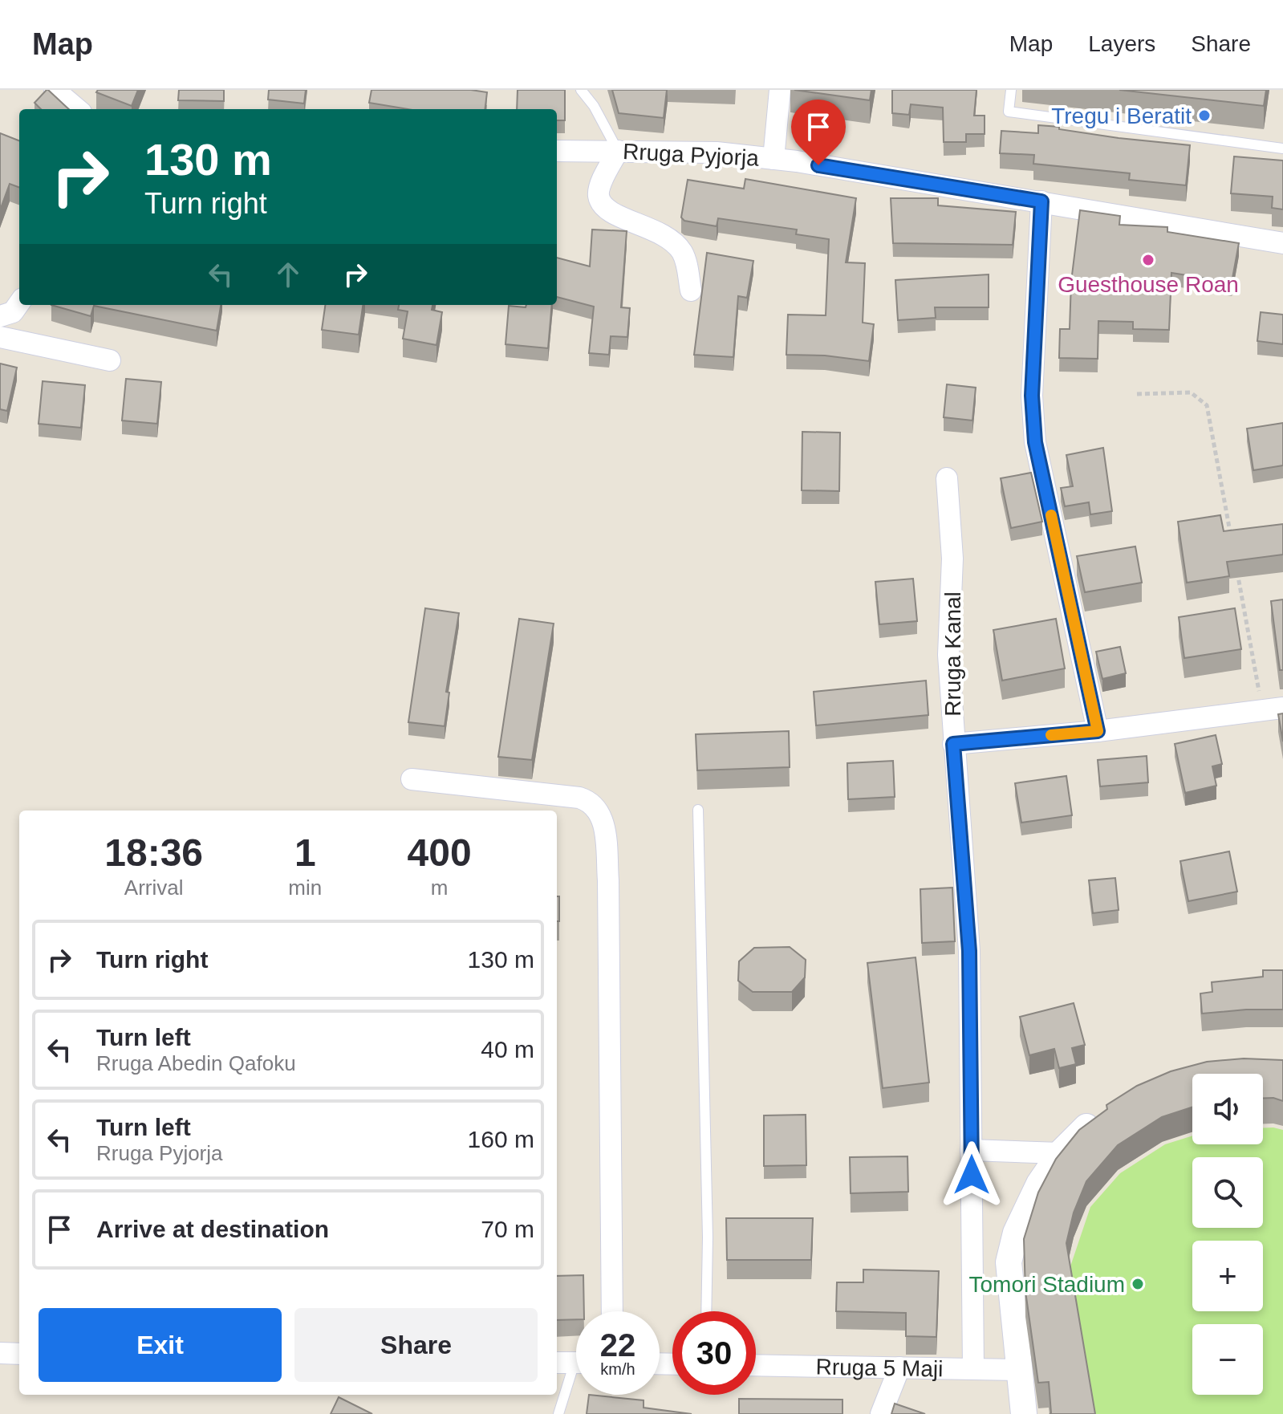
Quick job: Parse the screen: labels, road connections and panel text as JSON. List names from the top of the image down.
{
  "streets": {
    "street": ["Rruga Pyjorja", "Rruga Kanal", "Rruga 5 Maji"]
  },
  "crossings": [
    ["Rruga Kanal", "Rruga 5 Maji"]
  ],
  "places": ["Tregu i Beratit", "Guesthouse Roan", "Tomori Stadium"],
  "page": {
    "header": "Map",
    "nav": ["Map", "Layers", "Share"],
    "turn": ["130 m", "Turn right"],
    "eta": [
      "18:36",
      "Arrival",
      "1",
      "min",
      "400",
      "m"
    ],
    "list": [
      {
        "name": "Turn right",
        "value": "130 m"
      },
      {
        "name": "Turn left",
        "note": "Rruga Abedin Qafoku",
        "value": "40 m"
      },
      {
        "name": "Turn left",
        "note": "Rruga Pyjorja",
        "value": "160 m"
      },
      {
        "name": "Arrive at destination",
        "value": "70 m"
      }
    ],
    "map_buttons": ["+", "−"],
    "buttons": ["Exit", "Share"],
    "speed": "22 km/h",
    "limit": "30"
  }
}
